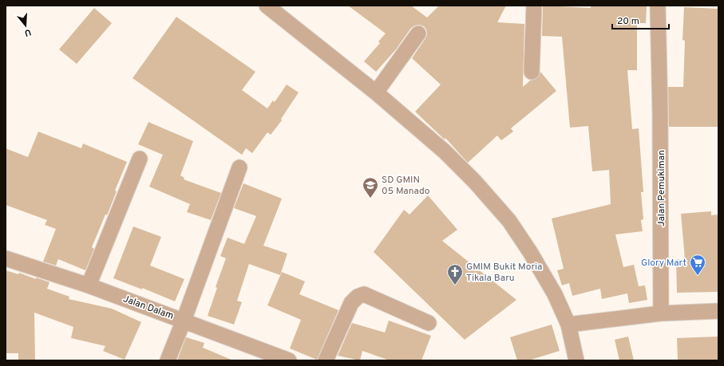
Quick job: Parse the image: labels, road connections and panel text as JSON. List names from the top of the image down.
{
  "streets": {
    "street": ["Jalan Pemukiman", "Jalan Dalam"]
  },
  "places": {
    "school or university": ["SD GMIN 05 Manado"],
    "supermarket": ["Glory Mart"],
    "church": ["GMIM Bukit Moria Tikala Baru"]
  },
  "scale_bar": "20 m",
  "north": "bottom"
}
